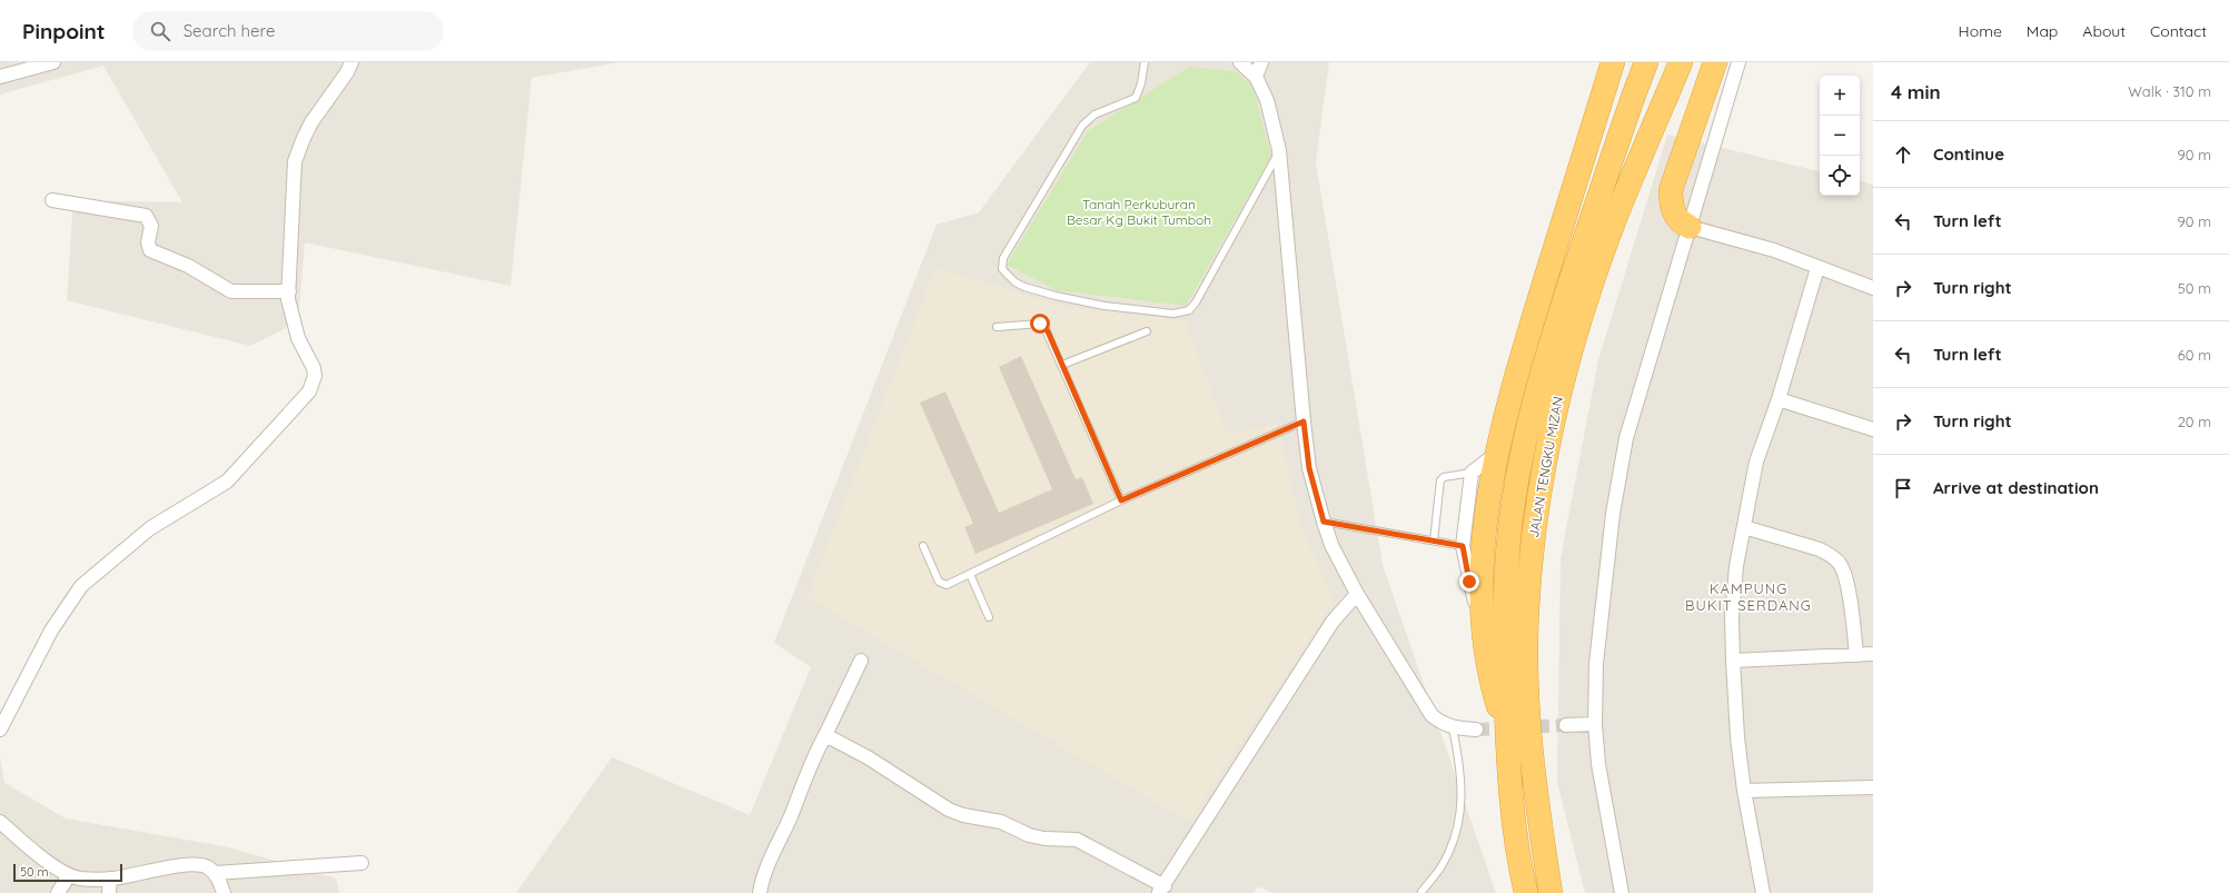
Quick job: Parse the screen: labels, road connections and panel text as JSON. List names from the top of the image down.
{
  "streets": {
    "highway": ["JALAN TENGKU MIZAN"]
  },
  "districts": ["KAMPUNG BUKIT SERDANG"],
  "parks": ["Tanah Perkuburan Besar Kg Bukit Tumboh"],
  "scale_bar": "50 m",
  "page": {
    "header": "Pinpoint",
    "search": "Search here",
    "nav": [
      "Home",
      "Map",
      "About",
      "Contact"
    ],
    "heading": ["4 min", "Walk · 310 m"],
    "map_buttons": ["+", "−"],
    "list": [
      ["Continue", "90 m"],
      ["Turn left", "90 m"],
      ["Turn right", "50 m"],
      ["Turn left", "60 m"],
      ["Turn right", "20 m"],
      "Arrive at destination"
    ],
    "scale": "50 m"
  }
}
